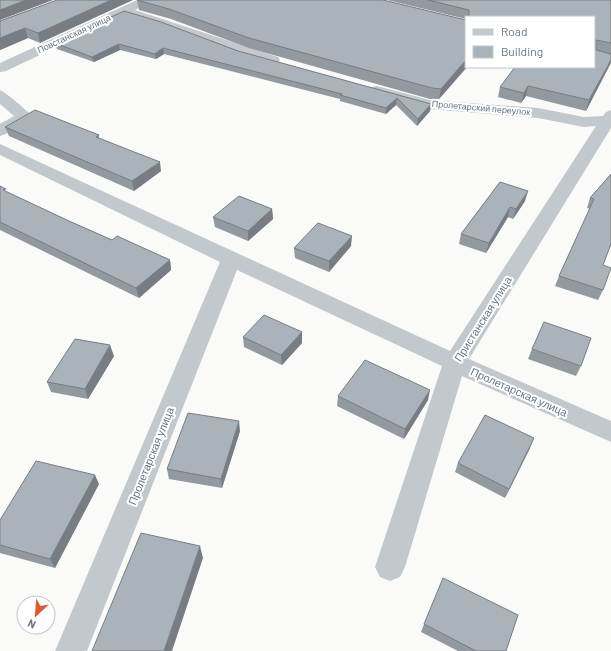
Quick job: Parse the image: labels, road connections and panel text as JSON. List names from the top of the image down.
{
  "streets": {
    "street": [
      "Повстанская улица",
      "Пролетарский переулок",
      "Пристанская улица",
      "Пролетарская улица"
    ]
  },
  "crossings": [
    ["Пролетарский переулок", "Пристанская улица"],
    ["Пристанская улица", "Пролетарская улица"]
  ],
  "legend": ["Road", "Building"],
  "north": "bottom left"
}
